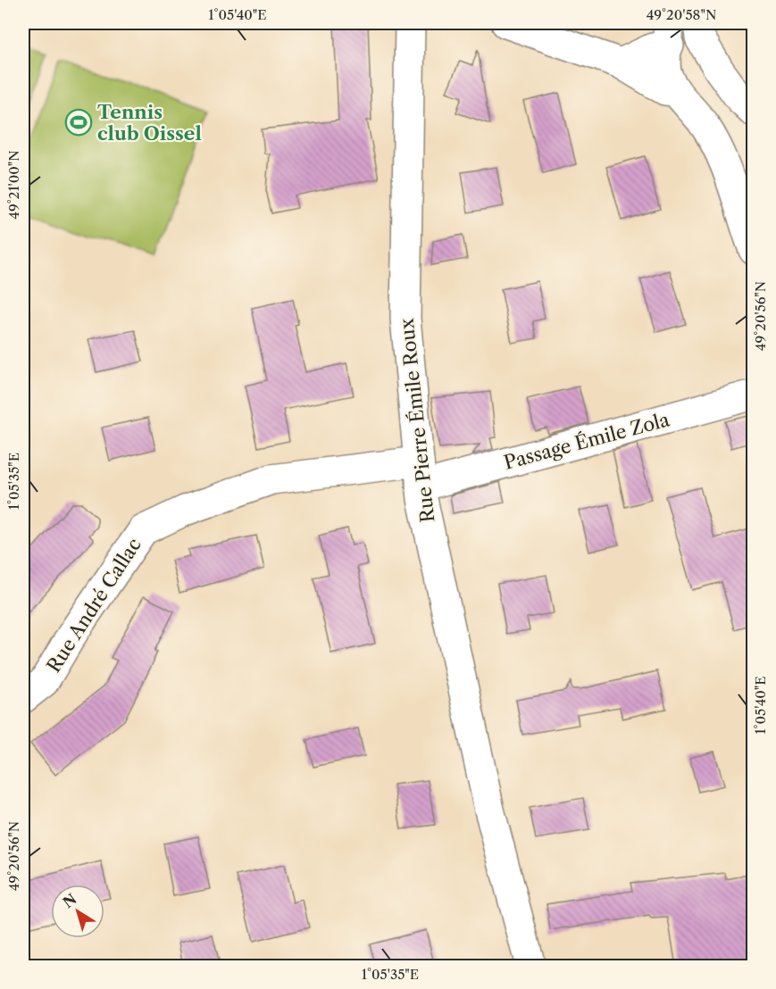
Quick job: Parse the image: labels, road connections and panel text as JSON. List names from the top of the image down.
{
  "streets": {
    "street": ["Rue Pierre Émile Roux", "Passage Émile Zola", "Rue André Callac"]
  },
  "crossings": [
    ["Rue Pierre Émile Roux", "Passage Émile Zola"],
    ["Rue Pierre Émile Roux", "Rue André Callac"],
    ["Passage Émile Zola", "Rue André Callac"]
  ],
  "places": {
    "sports": ["Tennis club Oissel"]
  },
  "north": "top left",
  "coordinates": [
    "1°05'40\"E",
    "49°20'58\"N",
    "49°21'00\"N",
    "49°20'56\"N",
    "1°05'35\"E"
  ]
}
